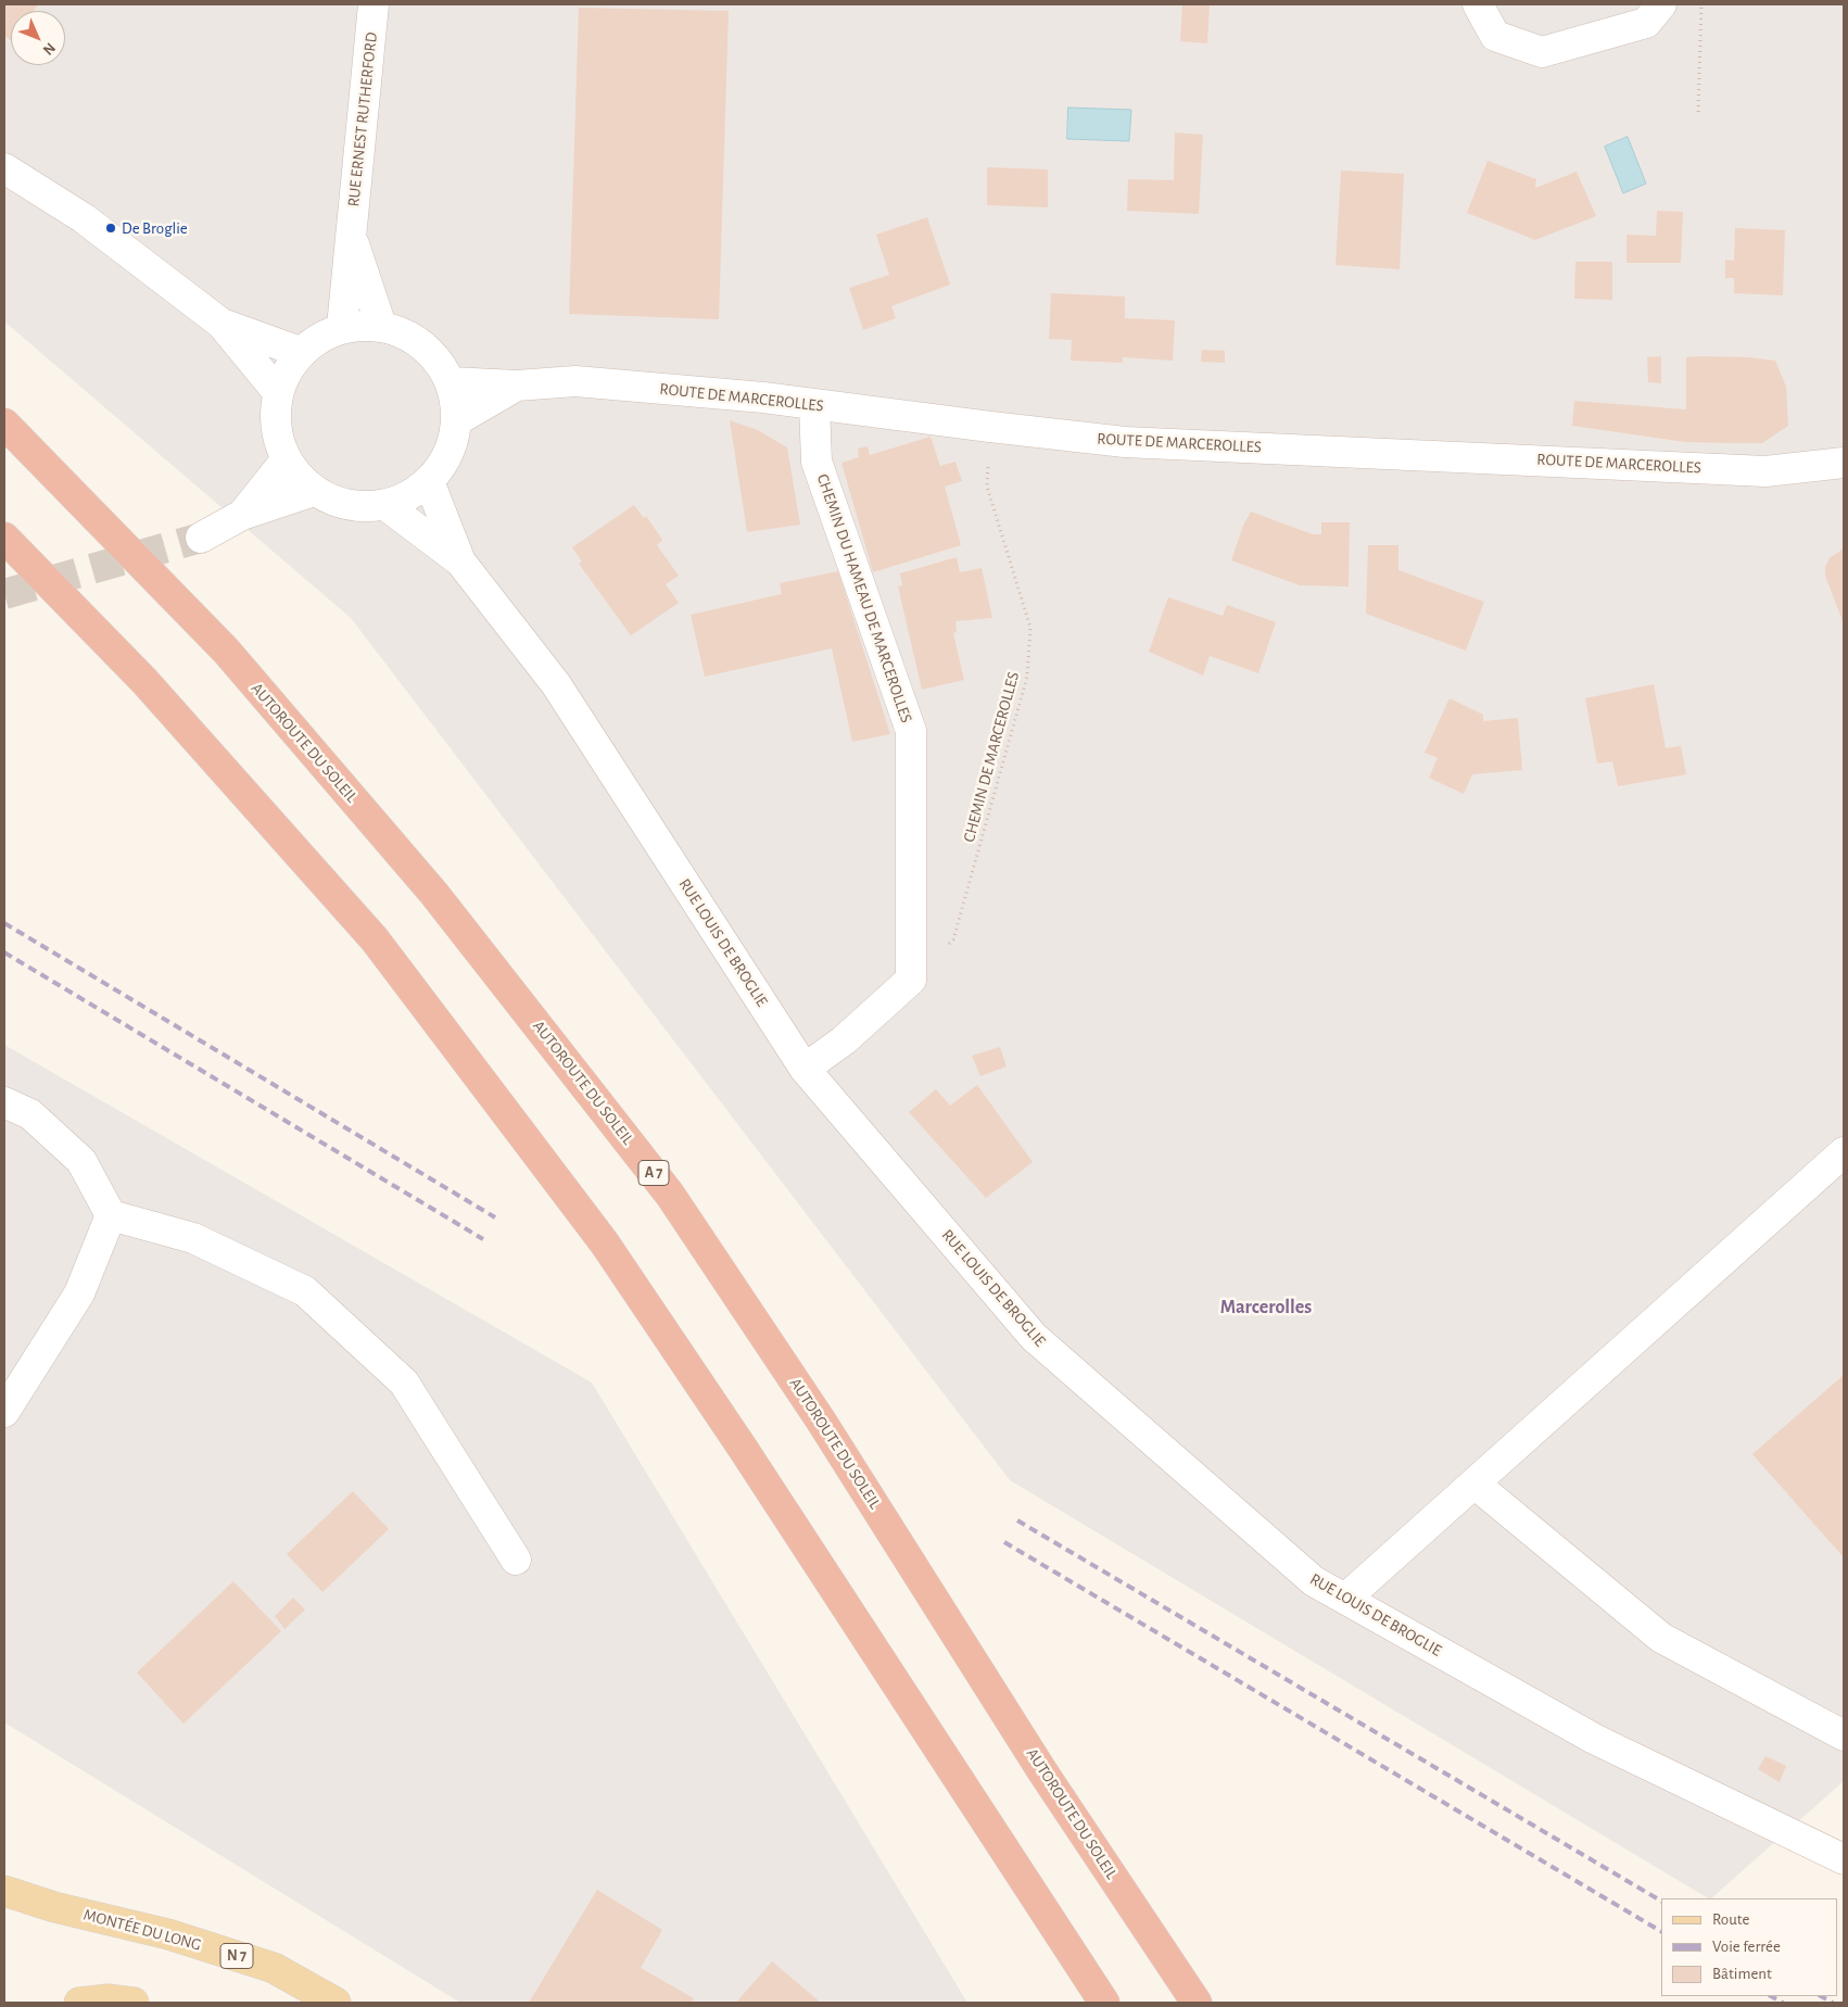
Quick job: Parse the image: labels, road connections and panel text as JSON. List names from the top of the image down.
{
  "streets": {
    "highway": ["AUTOROUTE DU SOLEIL", "A 7"],
    "main road": ["MONTÉE DU LONG", "N 7"],
    "street": [
      "RUE ERNEST RUTHERFORD",
      "ROUTE DE MARCEROLLES",
      "CHEMIN DU HAMEAU DE MARCEROLLES",
      "RUE LOUIS DE BROGLIE"
    ],
    "path": ["CHEMIN DE MARCEROLLES"]
  },
  "crossings": [
    ["RUE ERNEST RUTHERFORD", "ROUTE DE MARCEROLLES"],
    ["RUE ERNEST RUTHERFORD", "RUE LOUIS DE BROGLIE"],
    ["ROUTE DE MARCEROLLES", "CHEMIN DU HAMEAU DE MARCEROLLES"],
    ["ROUTE DE MARCEROLLES", "CHEMIN DE MARCEROLLES"],
    ["ROUTE DE MARCEROLLES", "RUE LOUIS DE BROGLIE"],
    ["CHEMIN DU HAMEAU DE MARCEROLLES", "CHEMIN DE MARCEROLLES"]
  ],
  "districts": ["Marcerolles"],
  "places": ["De Broglie"],
  "legend": ["Route", "Voie ferrée", "Bâtiment"],
  "north": "bottom right"
}
